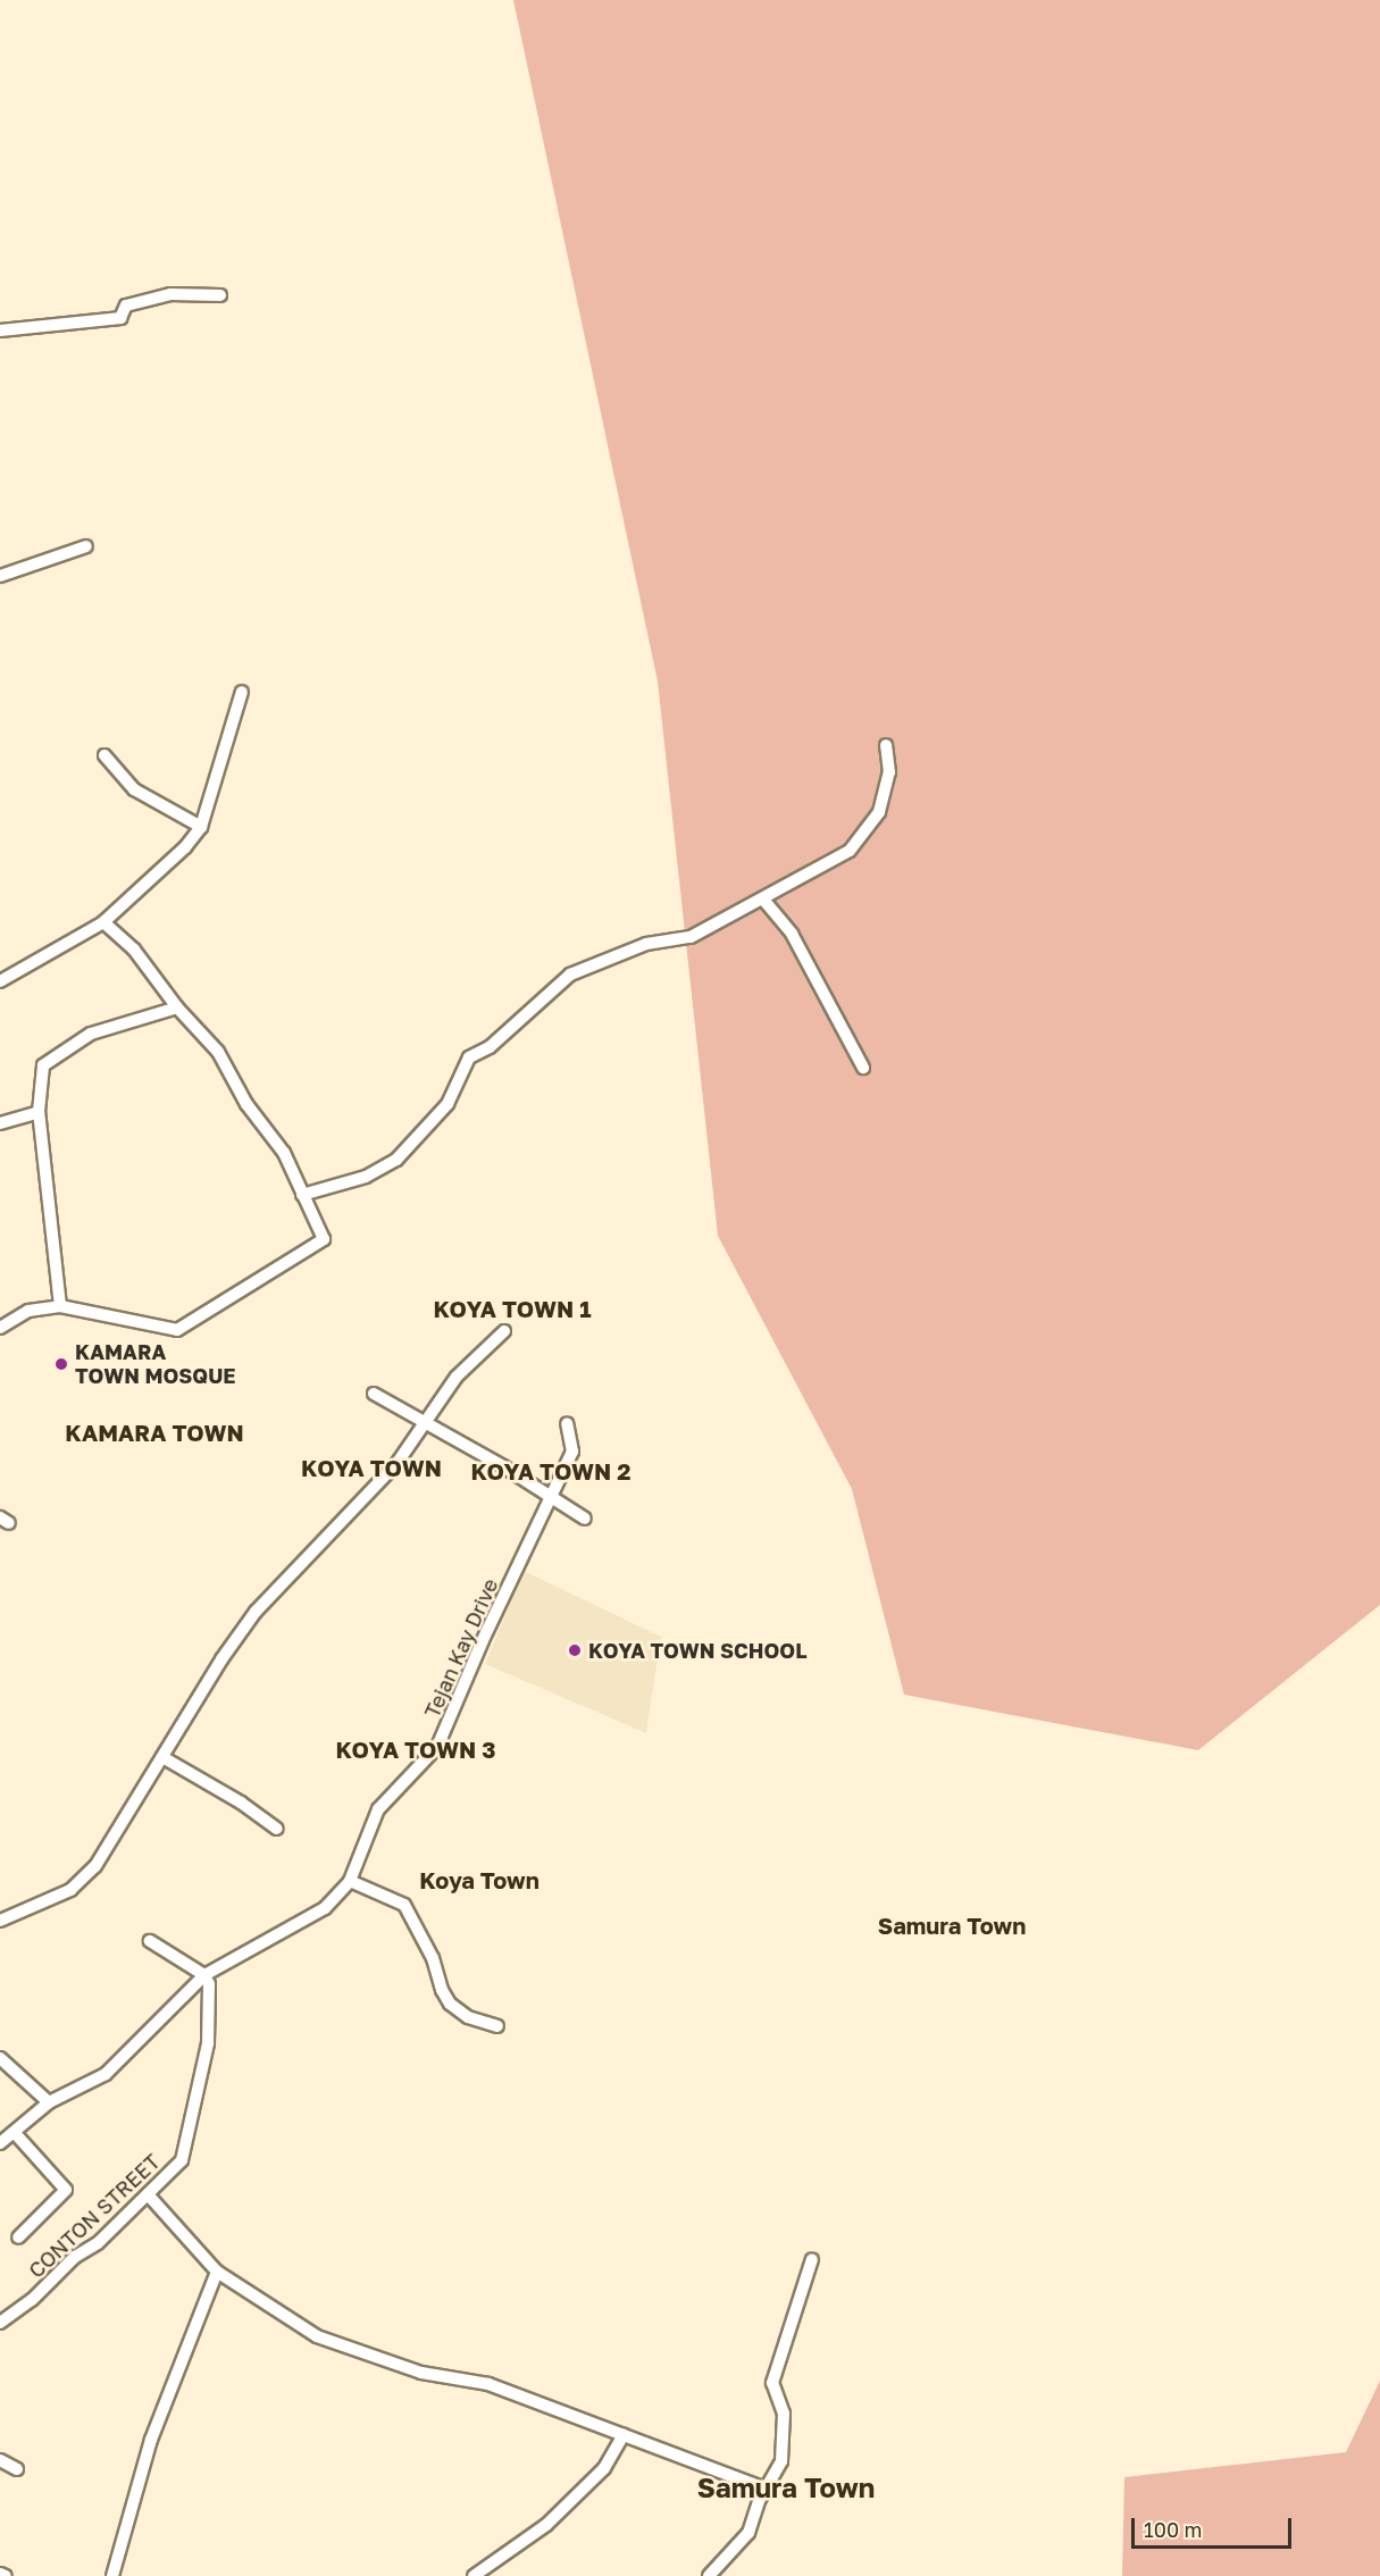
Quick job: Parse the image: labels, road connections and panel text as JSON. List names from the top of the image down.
{
  "streets": {
    "street": ["Tejan Kay Drive", "CONTON STREET"]
  },
  "crossings": [
    ["Tejan Kay Drive", "CONTON STREET"]
  ],
  "districts": [
    "KOYA TOWN 1",
    "KAMARA TOWN",
    "KOYA TOWN",
    "KOYA TOWN 2",
    "KOYA TOWN 3",
    "Koya Town",
    "Samura Town",
    "Samura Town"
  ],
  "places": ["KAMARA TOWN MOSQUE", "KOYA TOWN SCHOOL"],
  "scale_bar": "100 m"
}
